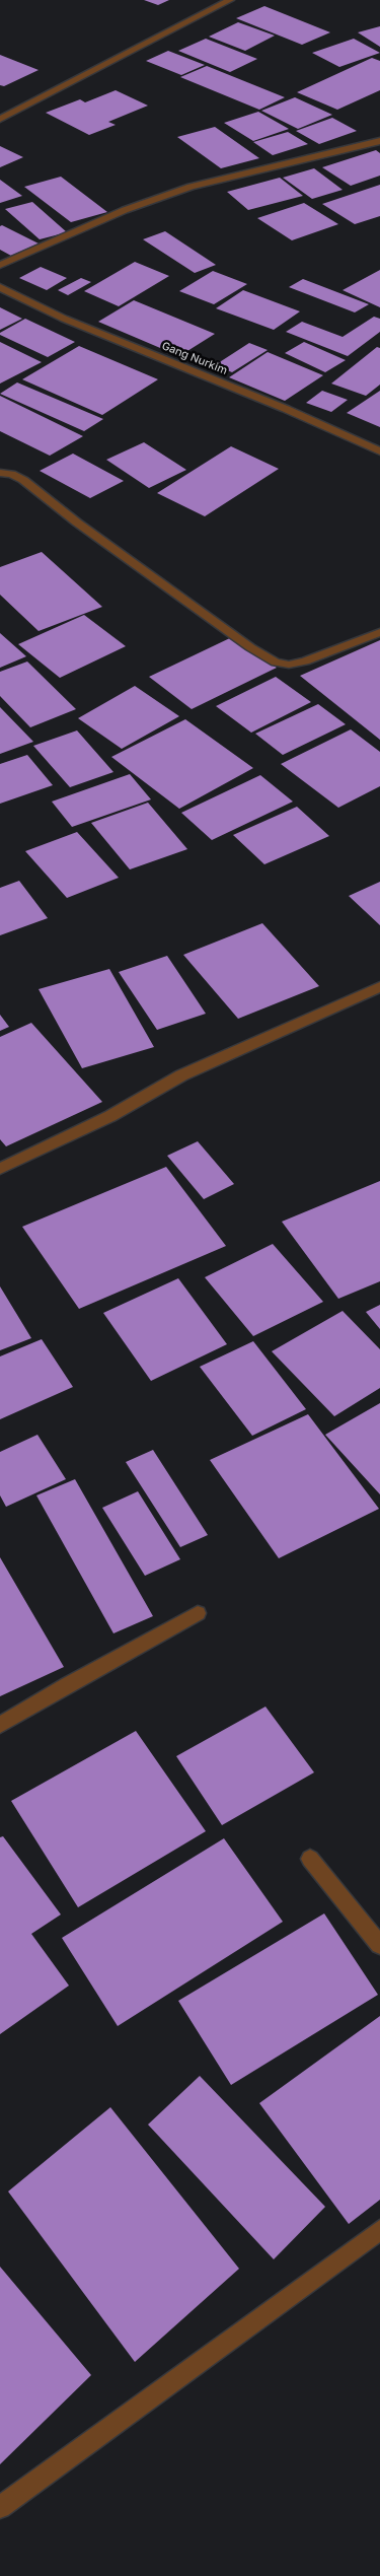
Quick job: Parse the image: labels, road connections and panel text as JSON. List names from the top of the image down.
{
  "streets": {
    "street": ["Gang Nurkim"]
  }
}
